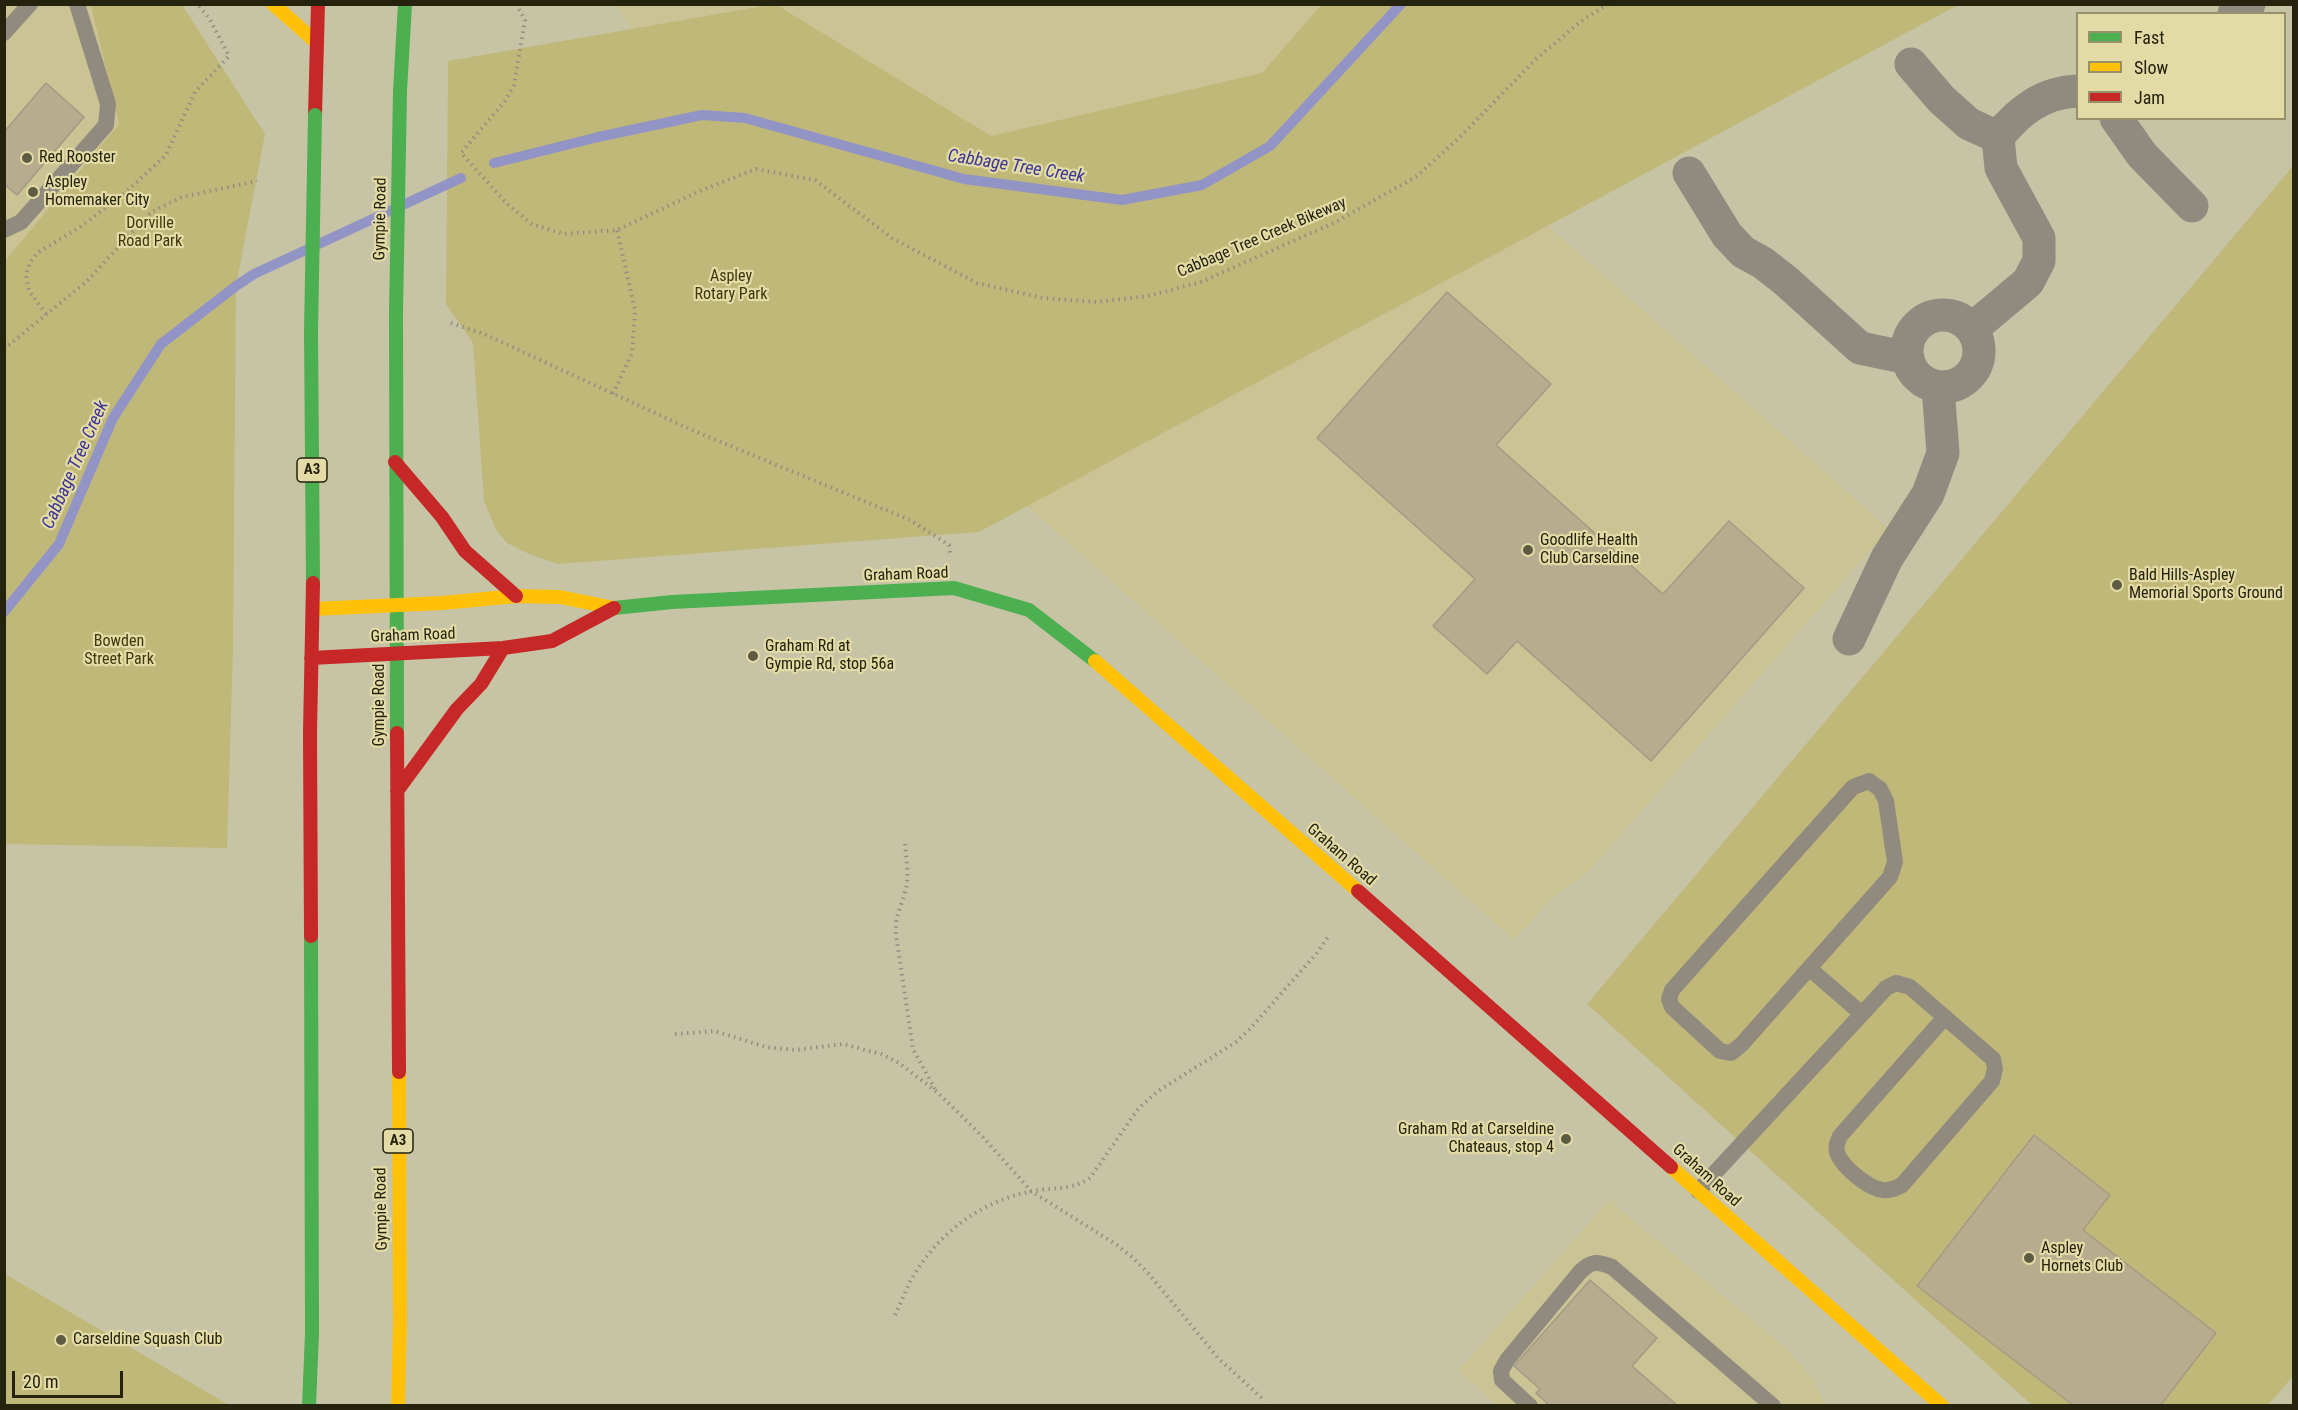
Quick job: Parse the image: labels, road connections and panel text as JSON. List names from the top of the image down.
{
  "streets": {
    "main road": ["Gympie Road", "A3", "Graham Road"],
    "path": ["Cabbage Tree Creek Bikeway"]
  },
  "crossings": [
    ["Gympie Road", "Graham Road"],
    ["A3", "Graham Road"]
  ],
  "water": ["Cabbage Tree Creek"],
  "parks": ["Dorville Road Park", "Aspley Rotary Park", "Bowden Street Park"],
  "places": [
    "Red Rooster",
    "Aspley Homemaker City",
    "Goodlife Health Club Carseldine",
    "Bald Hills-Aspley Memorial Sports Ground",
    "Graham Rd at Gympie Rd, stop 56a",
    "Graham Rd at Carseldine Chateaus, stop 4",
    "Aspley Hornets Club",
    "Carseldine Squash Club"
  ],
  "legend": ["Fast", "Slow", "Jam"],
  "scale_bar": "20 m"
}
